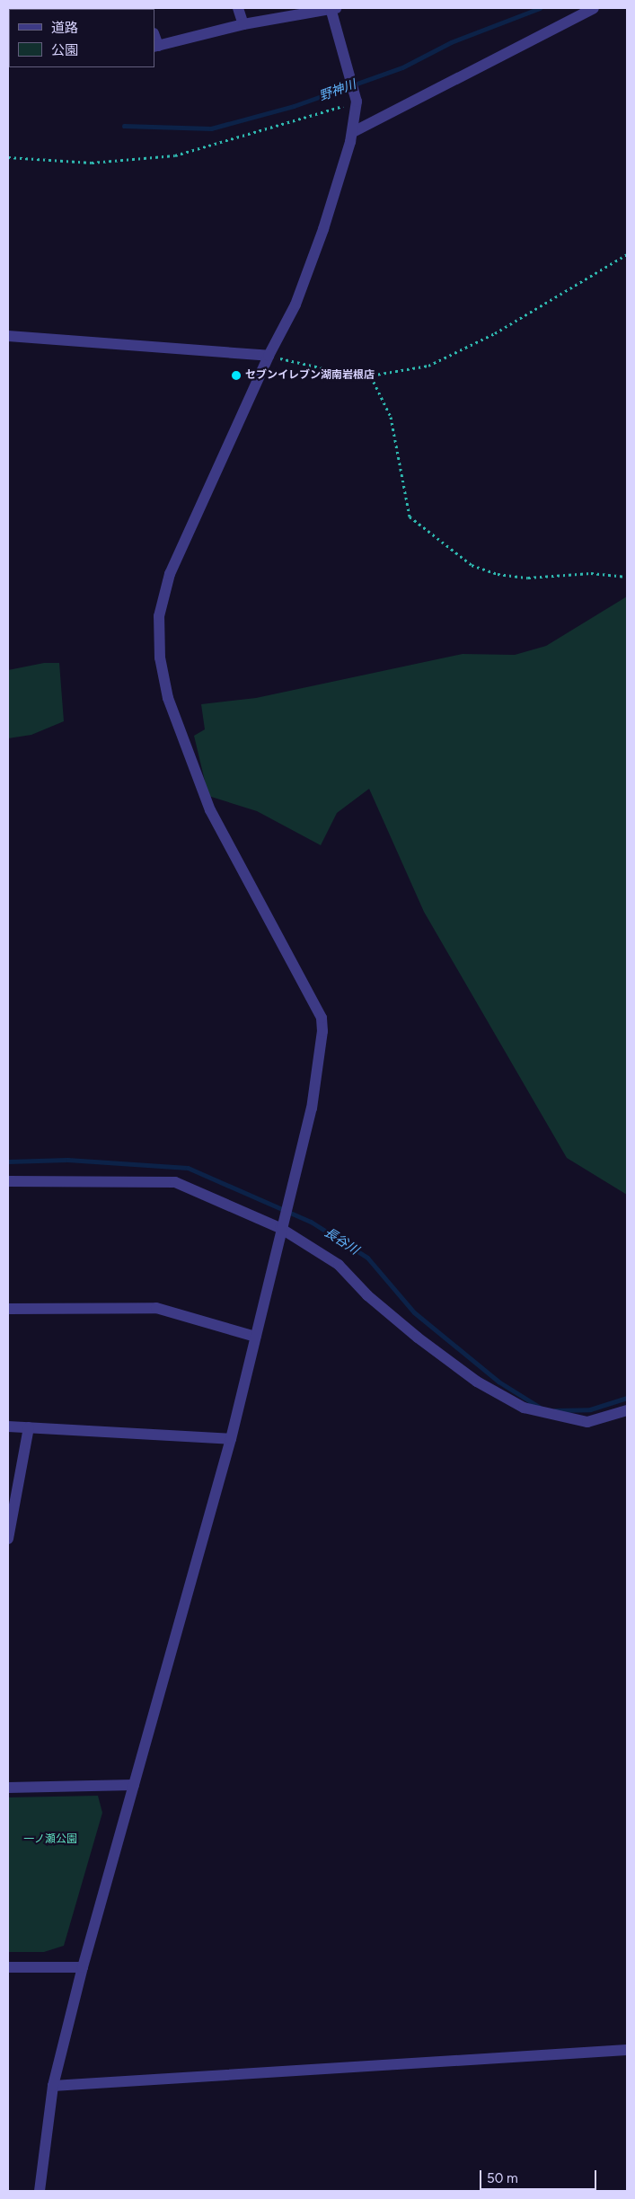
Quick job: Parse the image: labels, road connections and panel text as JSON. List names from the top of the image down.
{
  "water": ["野神川", "長谷川"],
  "parks": ["一ノ瀬公園"],
  "places": ["セブンイレブン湖南岩根店"],
  "legend": ["道路", "公園"],
  "scale_bar": "50 m"
}
